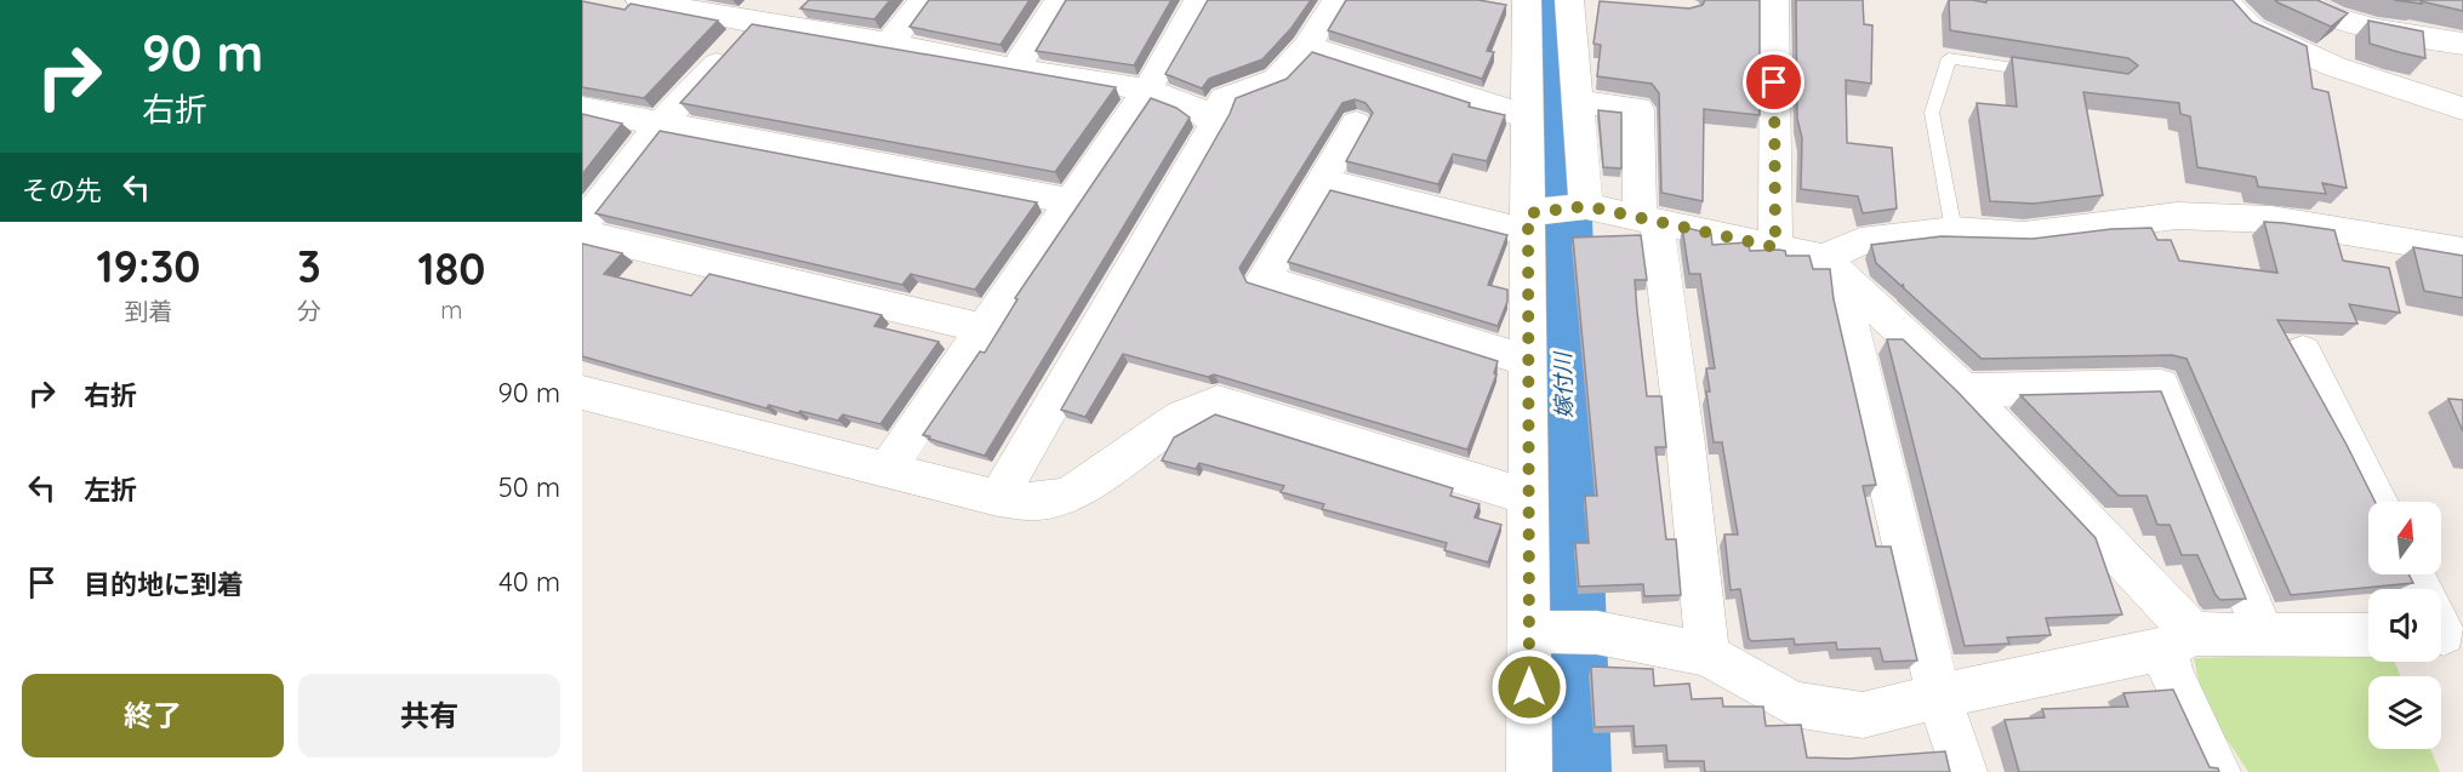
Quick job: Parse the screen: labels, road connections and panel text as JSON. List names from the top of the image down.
{
  "water": ["嫁付川"],
  "north": "top",
  "page": {
    "turn": ["90 m", "右折"],
    "then": "その先",
    "eta": [
      "19:30",
      "到着",
      "3",
      "分",
      "180",
      "m"
    ],
    "list": [
      {
        "name": "右折",
        "value": "90 m"
      },
      {
        "name": "左折",
        "value": "50 m"
      },
      {
        "name": "目的地に到着",
        "value": "40 m"
      }
    ],
    "buttons": ["終了", "共有"]
  }
}
